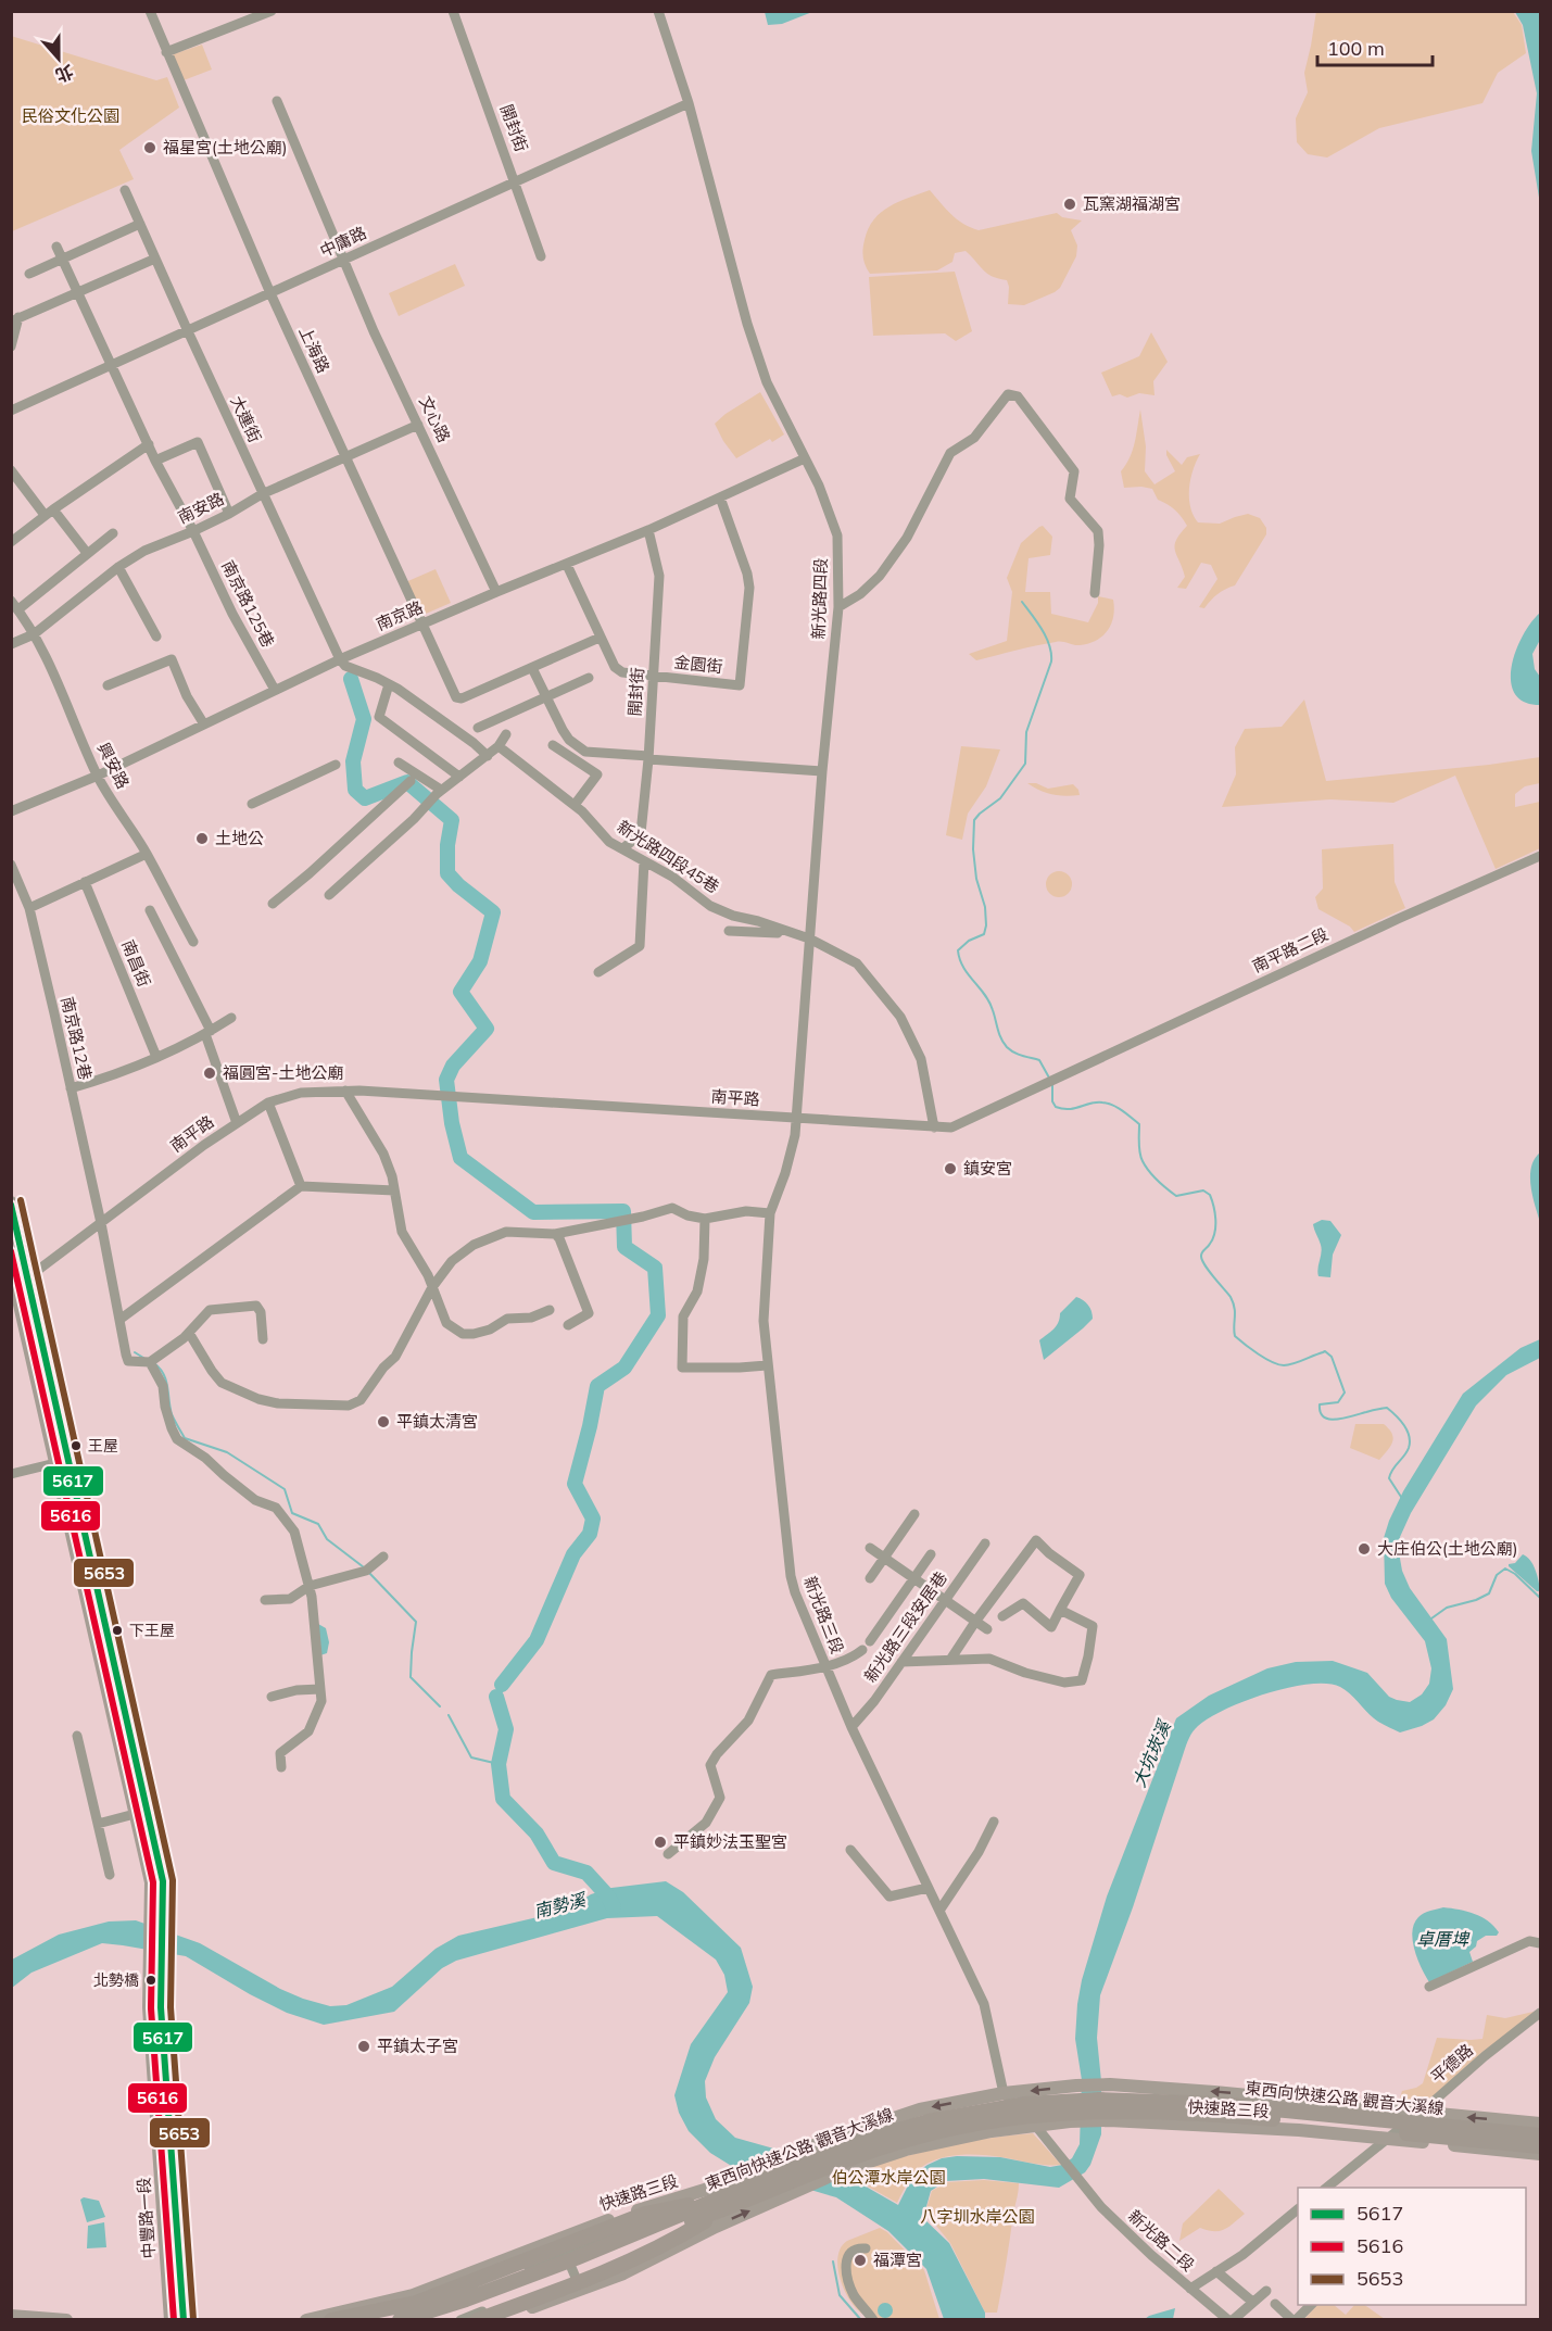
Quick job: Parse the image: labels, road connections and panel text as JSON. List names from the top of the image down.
{
  "streets": {
    "highway": ["東西向快速公路 觀音大溪線"],
    "main road": ["快速路三段", "中豐路一段"],
    "street": [
      "開封街",
      "中庸路",
      "上海路",
      "大連街",
      "文心路",
      "南安路",
      "新光路四段",
      "南京路125巷",
      "南京路",
      "金園街",
      "興安路",
      "新光路四段45巷",
      "南平路二段",
      "南昌街",
      "南京路12巷",
      "南平路",
      "新光路三段",
      "新光路三段安居巷",
      "平德路",
      "新光路二段"
    ]
  },
  "crossings": [
    ["開封街", "中庸路"],
    ["開封街", "南京路"],
    ["開封街", "金園街"],
    ["開封街", "新光路四段45巷"],
    ["中庸路", "上海路"],
    ["中庸路", "大連街"],
    ["中庸路", "文心路"],
    ["中庸路", "新光路四段"],
    ["中庸路", "南京路125巷"],
    ["上海路", "南安路"],
    ["上海路", "南京路"],
    ["大連街", "南安路"],
    ["大連街", "南京路"],
    ["文心路", "南安路"],
    ["文心路", "南京路"],
    ["南安路", "南京路125巷"],
    ["南安路", "興安路"],
    ["新光路四段", "南京路"],
    ["新光路四段", "新光路四段45巷"],
    ["新光路四段", "南平路二段"],
    ["新光路四段", "南平路"],
    ["新光路四段", "新光路三段"],
    ["南京路125巷", "南京路"],
    ["南京路", "金園街"],
    ["南京路", "興安路"],
    ["新光路四段45巷", "南平路二段"],
    ["南平路二段", "南平路"],
    ["南平路二段", "新光路三段"],
    ["南京路12巷", "南平路"],
    ["南平路", "新光路三段"],
    ["新光路三段", "新光路三段安居巷"],
    ["新光路三段", "快速路三段"],
    ["新光路三段", "新光路二段"],
    ["平德路", "快速路三段"],
    ["快速路三段", "新光路二段"]
  ],
  "water": ["大坑崁溪", "南勢溪", "卓厝埤"],
  "parks": ["民俗文化公園", "伯公潭水岸公園", "八字圳水岸公園"],
  "places": [
    "福星宮(土地公廟)",
    "瓦窯湖福湖宮",
    "土地公",
    "福圓宮-土地公廟",
    "鎮安宮",
    "平鎮太清宮",
    "王屋",
    "大庄伯公(土地公廟)",
    "下王屋",
    "平鎮妙法玉聖宮",
    "北勢橋",
    "平鎮太子宮",
    "福潭宮"
  ],
  "lines": ["transit line 5653", "transit line 5617", "transit line 5616"],
  "legend": ["5617", "5616", "5653"],
  "scale_bar": "100 m",
  "north": "bottom"
}
